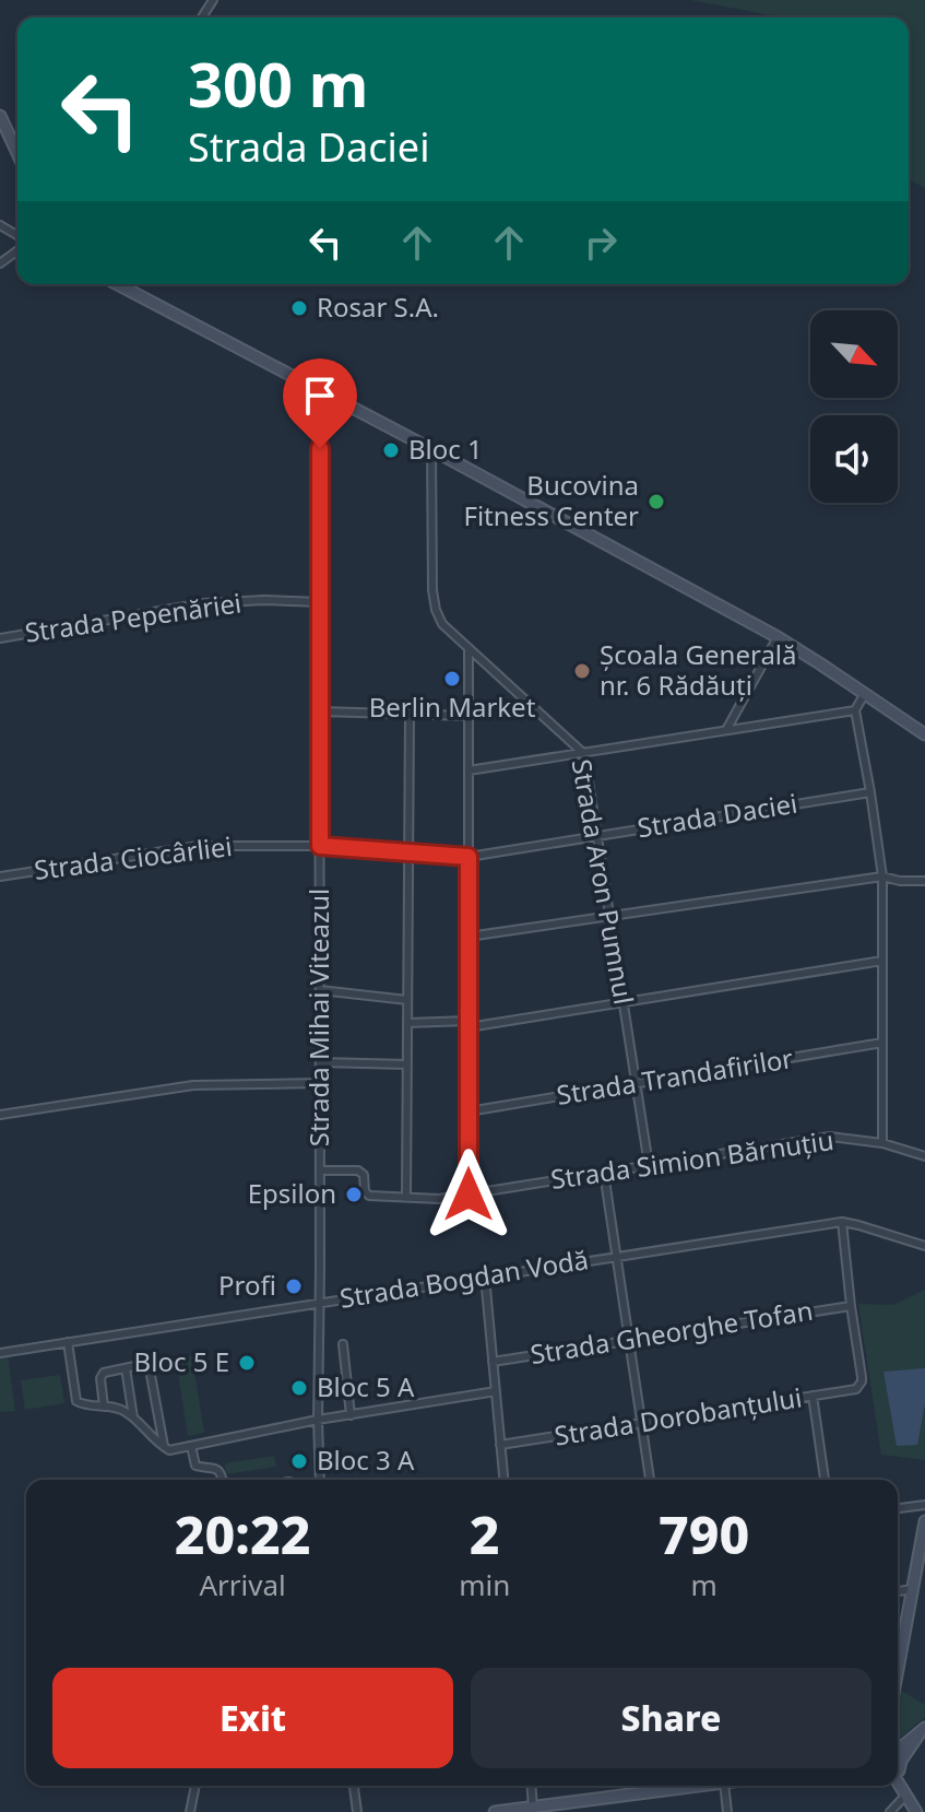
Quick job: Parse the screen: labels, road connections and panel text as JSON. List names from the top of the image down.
{
  "streets": {
    "street": [
      "Strada Pepenăriei",
      "Strada Daciei",
      "Strada Ciocârliei",
      "Strada Aron Pumnul",
      "Strada Mihai Viteazul",
      "Strada Trandafirilor",
      "Strada Simion Bărnuțiu",
      "Strada Bogdan Vodă",
      "Strada Gheorghe Tofan",
      "Strada Dorobanțului"
    ]
  },
  "crossings": [
    ["Strada Pepenăriei", "Strada Mihai Viteazul"],
    ["Strada Daciei", "Strada Ciocârliei"],
    ["Strada Daciei", "Strada Aron Pumnul"],
    ["Strada Ciocârliei", "Strada Mihai Viteazul"],
    ["Strada Aron Pumnul", "Strada Trandafirilor"],
    ["Strada Aron Pumnul", "Strada Simion Bărnuțiu"],
    ["Strada Mihai Viteazul", "Strada Simion Bărnuțiu"],
    ["Strada Mihai Viteazul", "Strada Bogdan Vodă"],
    ["Strada Gheorghe Tofan", "Strada Dorobanțului"]
  ],
  "places": [
    "Rosar S.A.",
    "Bloc 1",
    "Bucovina Fitness Center",
    "Școala Generală nr. 6 Rădăuți",
    "Berlin Market",
    "Epsilon",
    "Profi",
    "Bloc 5 E",
    "Bloc 5 A",
    "Bloc 3 A"
  ],
  "north": "bottom right",
  "page": {
    "turn": ["300 m", "Strada Daciei"],
    "eta": [
      "20:22",
      "Arrival",
      "2",
      "min",
      "790",
      "m"
    ],
    "buttons": ["Exit", "Share"]
  }
}
